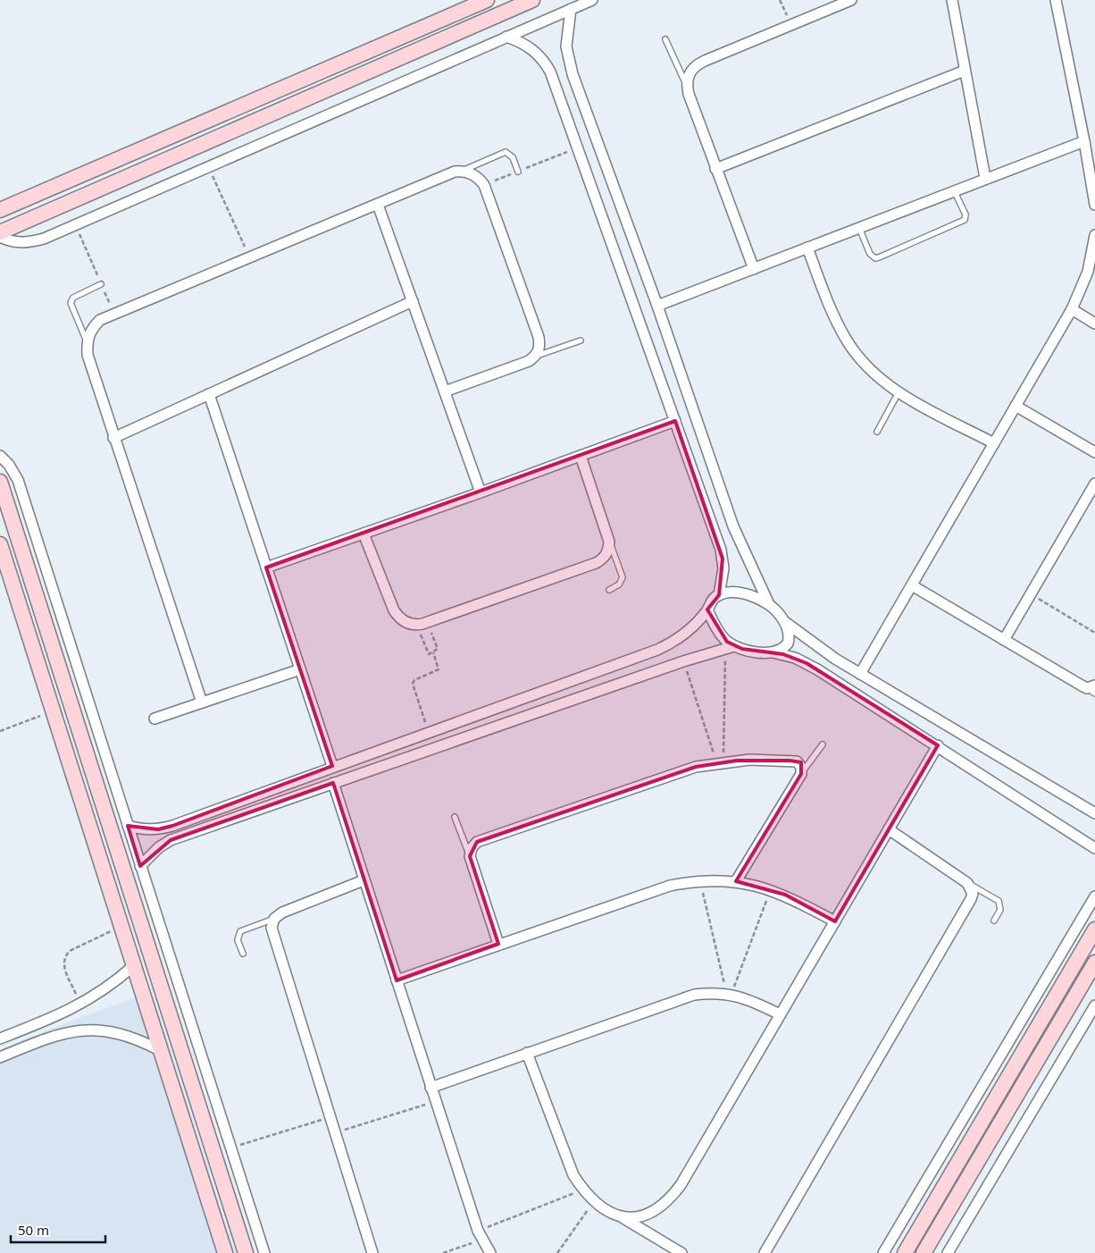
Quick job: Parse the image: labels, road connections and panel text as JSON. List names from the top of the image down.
{
  "scale_bar": "50 m"
}
